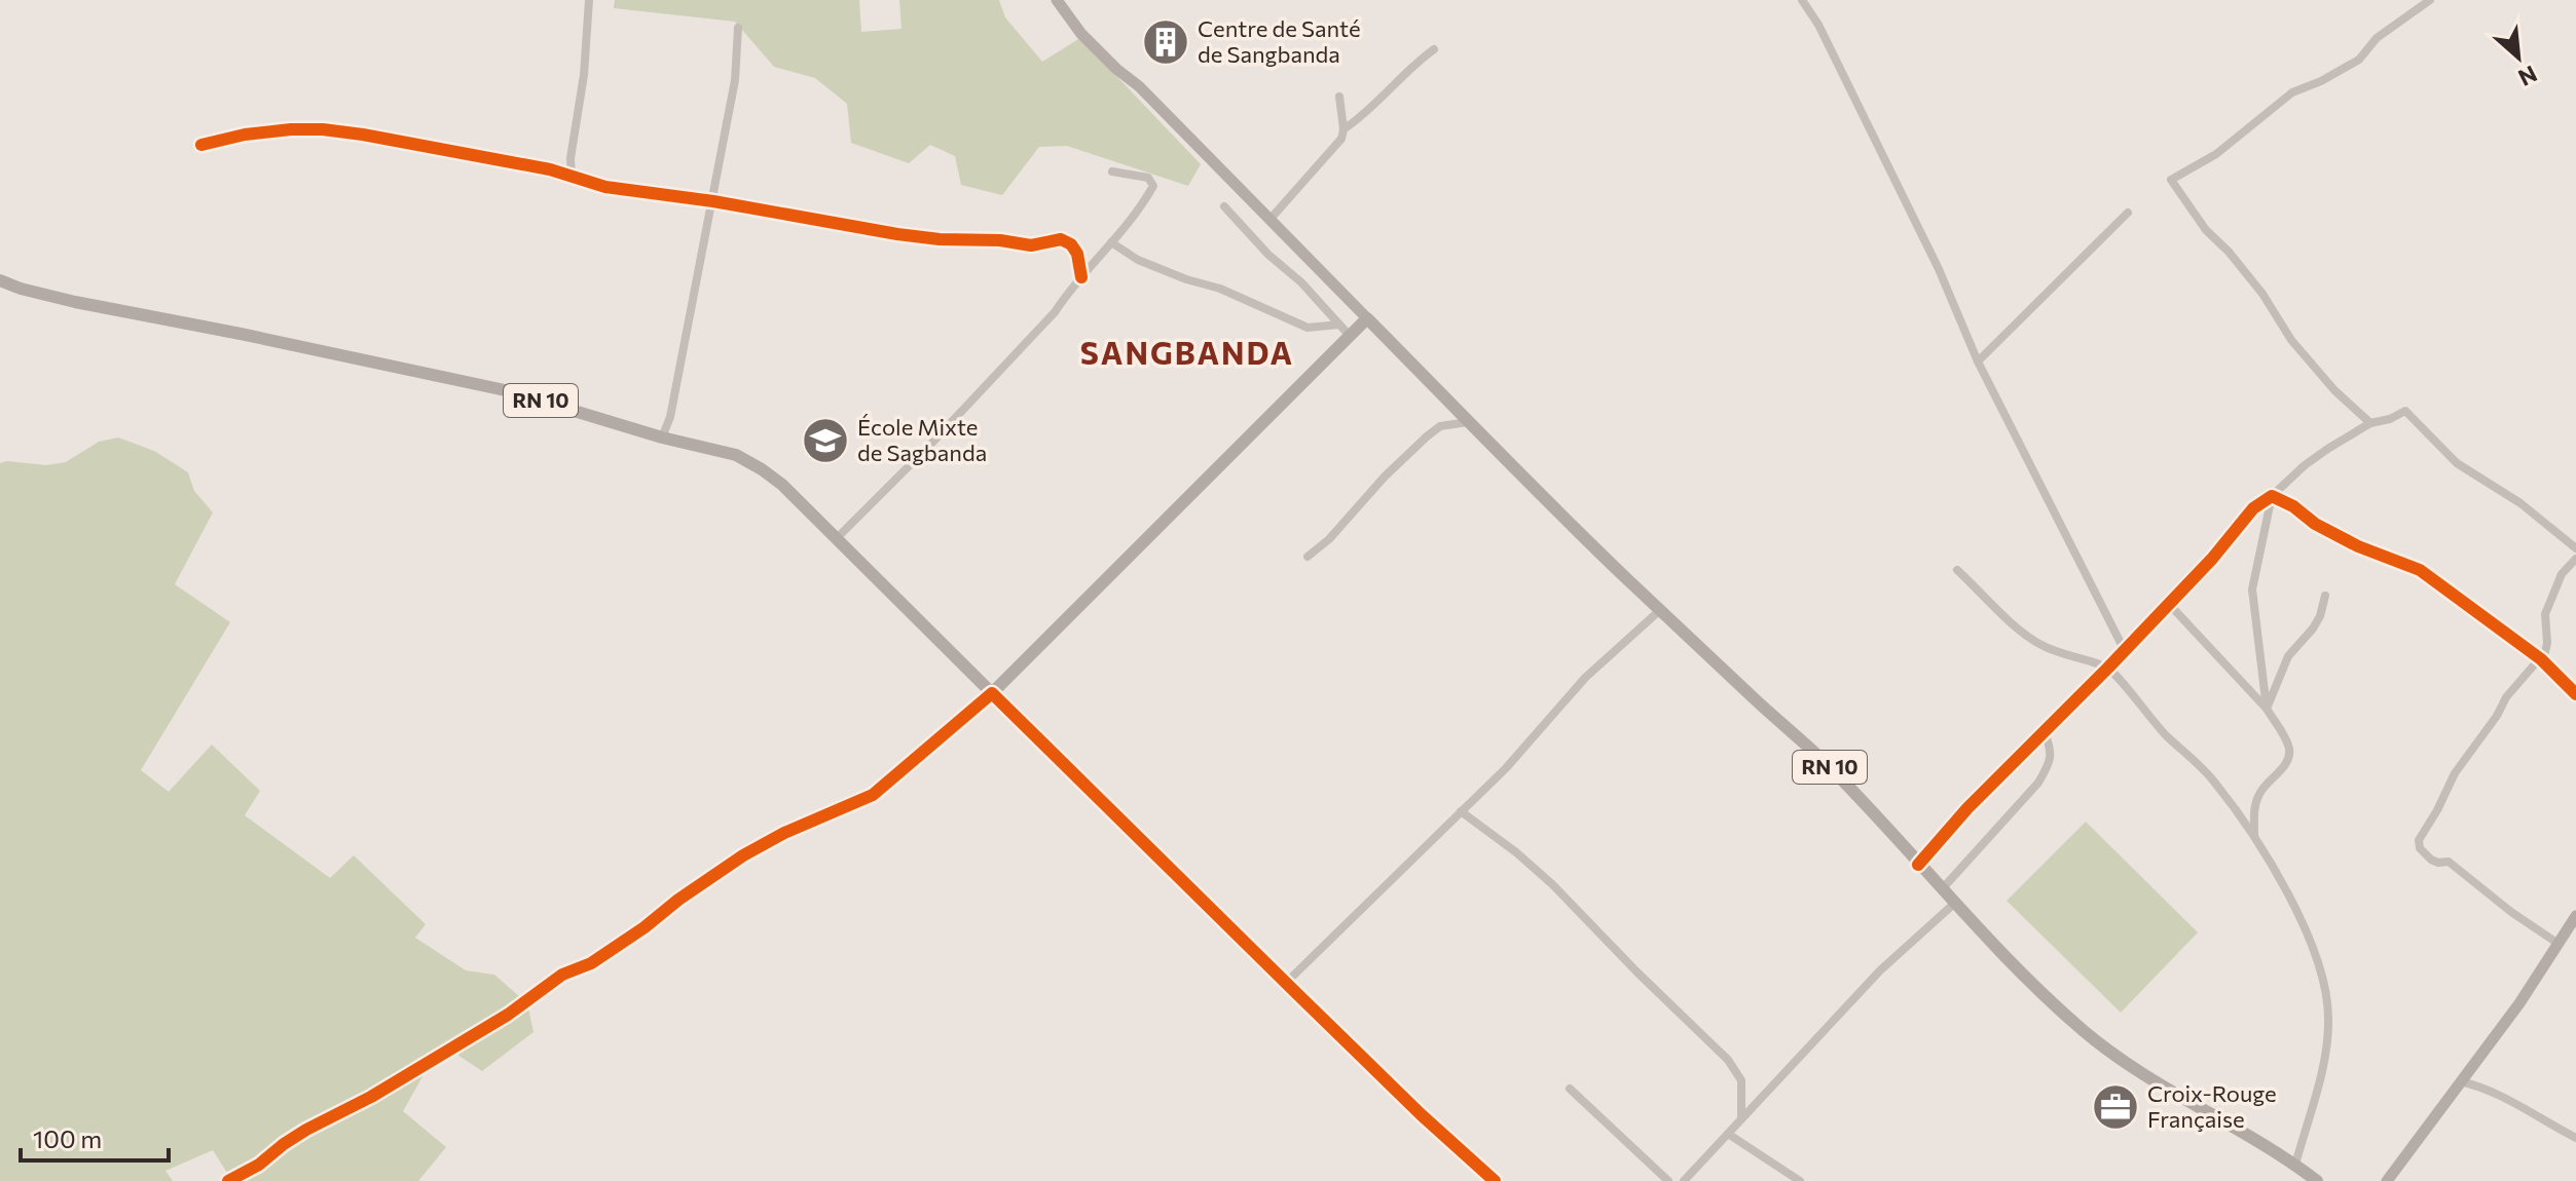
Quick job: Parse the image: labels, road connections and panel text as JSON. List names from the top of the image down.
{
  "streets": {
    "main road": ["RN 10"]
  },
  "districts": ["SANGBANDA"],
  "places": {
    "building": ["Centre de Santé de Sangbanda"],
    "school or university": ["École Mixte de Sagbanda"],
    "office": ["Croix-Rouge Française"]
  },
  "scale_bar": "100 m",
  "north": "bottom right"
}
